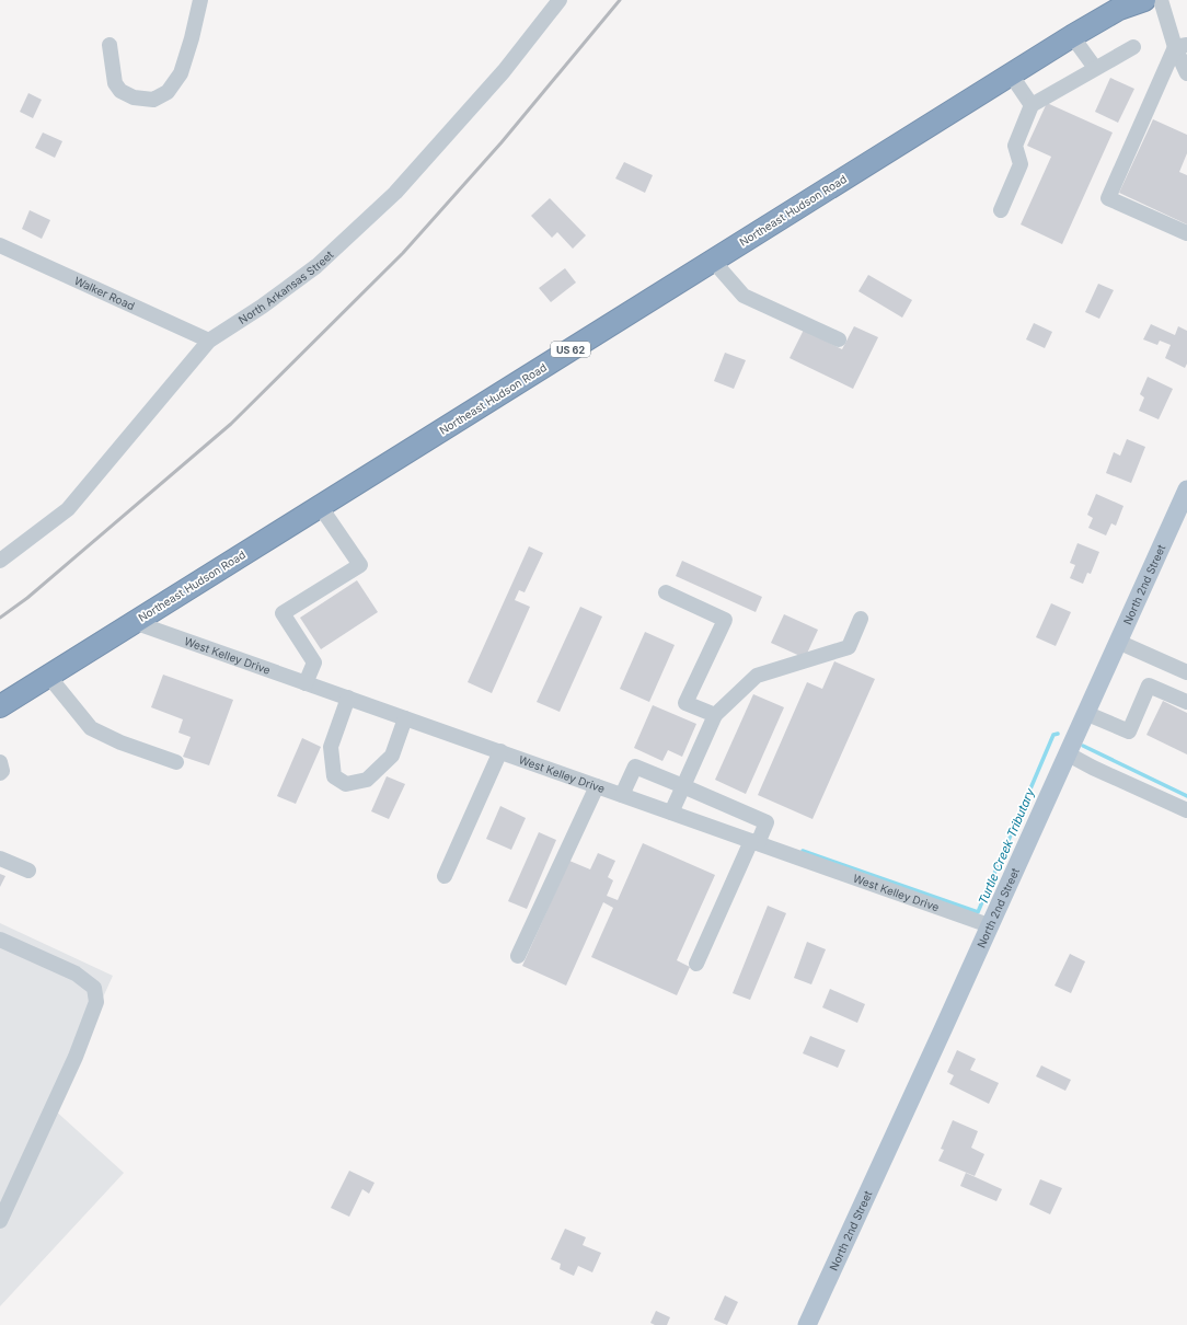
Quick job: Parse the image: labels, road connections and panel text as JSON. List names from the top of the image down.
{
  "streets": {
    "highway": ["Northeast Hudson Road", "US 62"],
    "main road": ["North 2nd Street"],
    "street": ["North Arkansas Street", "Walker Road", "West Kelley Drive"]
  },
  "crossings": [
    ["Northeast Hudson Road", "West Kelley Drive"],
    ["North Arkansas Street", "Walker Road"],
    ["North 2nd Street", "West Kelley Drive"]
  ],
  "water": ["Turtle Creek Tributary"]
}
